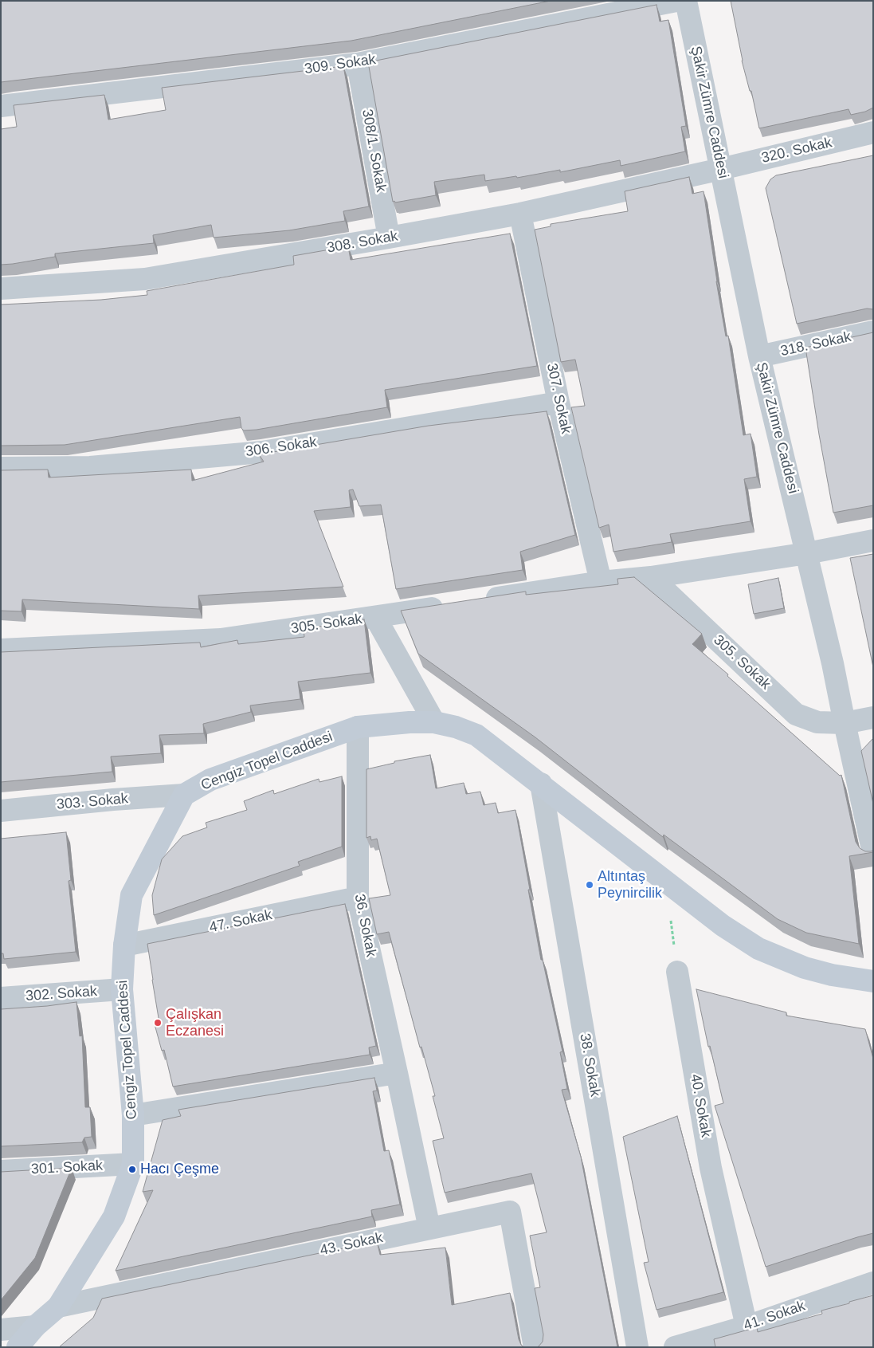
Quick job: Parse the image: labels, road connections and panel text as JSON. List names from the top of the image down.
{
  "streets": {
    "main road": ["Cengiz Topel Caddesi"],
    "street": [
      "309. Sokak",
      "Şakir Zümre Caddesi",
      "308/1. Sokak",
      "320. Sokak",
      "308. Sokak",
      "318. Sokak",
      "307. Sokak",
      "306. Sokak",
      "305. Sokak",
      "303. Sokak",
      "47. Sokak",
      "36. Sokak",
      "302. Sokak",
      "38. Sokak",
      "40. Sokak",
      "301. Sokak",
      "43. Sokak",
      "41. Sokak"
    ]
  },
  "crossings": [
    ["309. Sokak", "308/1. Sokak"],
    ["Şakir Zümre Caddesi", "320. Sokak"],
    ["Şakir Zümre Caddesi", "308. Sokak"],
    ["Şakir Zümre Caddesi", "318. Sokak"],
    ["Şakir Zümre Caddesi", "305. Sokak"],
    ["308/1. Sokak", "308. Sokak"],
    ["320. Sokak", "308. Sokak"],
    ["308. Sokak", "307. Sokak"],
    ["307. Sokak", "306. Sokak"],
    ["Cengiz Topel Caddesi", "303. Sokak"],
    ["Cengiz Topel Caddesi", "47. Sokak"],
    ["Cengiz Topel Caddesi", "36. Sokak"],
    ["Cengiz Topel Caddesi", "302. Sokak"],
    ["Cengiz Topel Caddesi", "38. Sokak"],
    ["Cengiz Topel Caddesi", "301. Sokak"],
    ["Cengiz Topel Caddesi", "43. Sokak"],
    ["47. Sokak", "36. Sokak"],
    ["36. Sokak", "43. Sokak"],
    ["40. Sokak", "41. Sokak"]
  ],
  "places": ["Altıntaş Peynircilik", "Çalışkan Eczanesi", "Hacı Çeşme"]
}
